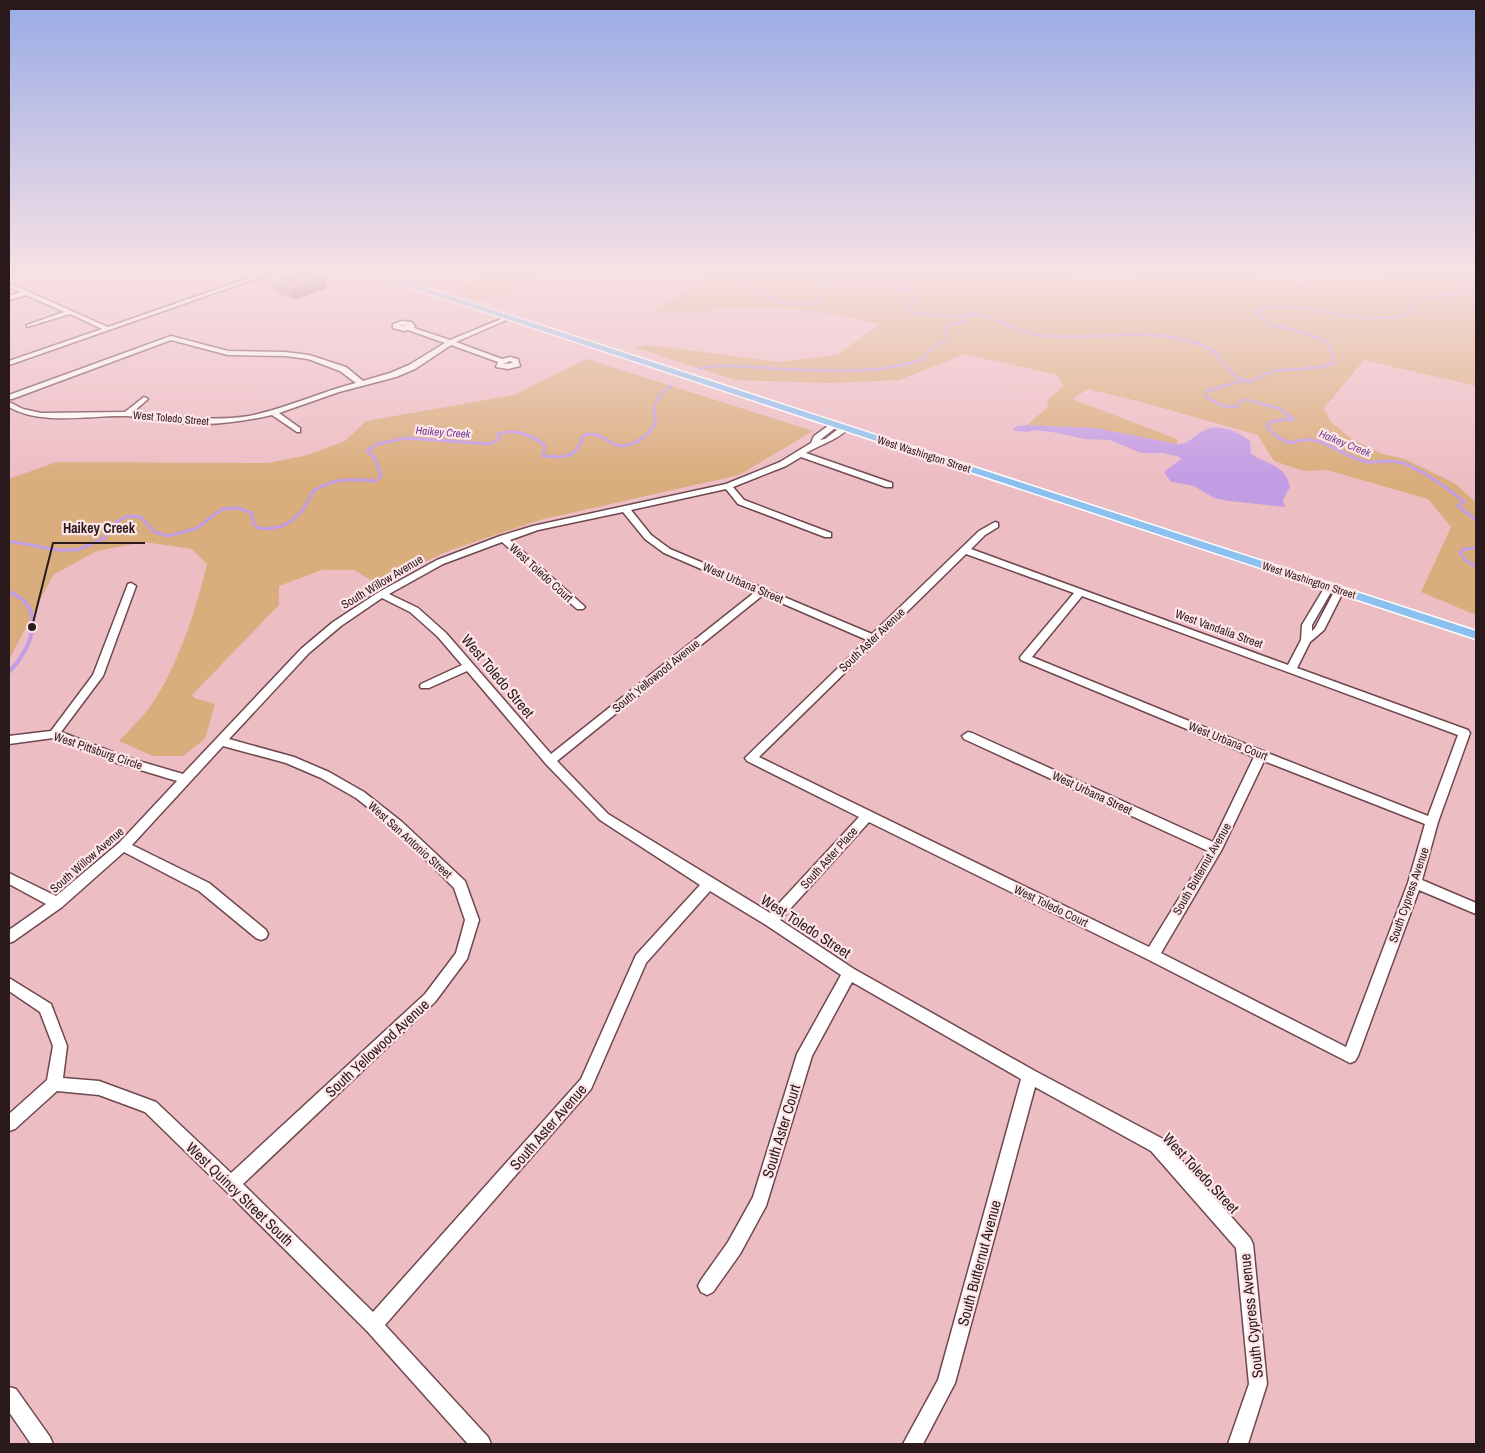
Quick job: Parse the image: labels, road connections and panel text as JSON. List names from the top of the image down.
{
  "streets": {
    "main road": ["West Washington Street"],
    "street": [
      "West Toledo Street",
      "West Toledo Court",
      "South Willow Avenue",
      "West Urbana Street",
      "West Vandalia Street",
      "South Aster Avenue",
      "South Yellowood Avenue",
      "West Urbana Court",
      "West Pittsburg Circle",
      "West San Antonio Street",
      "South Aster Place",
      "South Butternut Avenue",
      "South Cypress Avenue",
      "South Aster Court",
      "West Quincy Street South"
    ]
  },
  "crossings": [
    ["West Toledo Street", "South Willow Avenue"],
    ["West Toledo Street", "South Aster Avenue"],
    ["West Toledo Street", "South Yellowood Avenue"],
    ["West Toledo Street", "South Aster Place"],
    ["West Toledo Street", "South Butternut Avenue"],
    ["West Toledo Street", "South Cypress Avenue"],
    ["West Toledo Street", "South Aster Court"],
    ["West Washington Street", "South Willow Avenue"],
    ["West Toledo Court", "South Willow Avenue"],
    ["West Toledo Court", "South Aster Avenue"],
    ["West Toledo Court", "South Aster Place"],
    ["West Toledo Court", "South Butternut Avenue"],
    ["West Toledo Court", "South Cypress Avenue"],
    ["South Willow Avenue", "West Urbana Street"],
    ["South Willow Avenue", "West Pittsburg Circle"],
    ["South Willow Avenue", "West San Antonio Street"],
    ["West Urbana Street", "South Aster Avenue"],
    ["West Urbana Street", "South Yellowood Avenue"],
    ["West Urbana Street", "South Butternut Avenue"],
    ["West Vandalia Street", "South Aster Avenue"],
    ["West Vandalia Street", "West Urbana Court"],
    ["West Vandalia Street", "South Cypress Avenue"],
    ["South Aster Avenue", "West Quincy Street South"],
    ["South Yellowood Avenue", "West San Antonio Street"],
    ["South Yellowood Avenue", "West Quincy Street South"],
    ["West Urbana Court", "South Butternut Avenue"],
    ["West Urbana Court", "South Cypress Avenue"]
  ],
  "water": ["Haikey Creek"],
  "places": ["Haikey Creek"]
}
